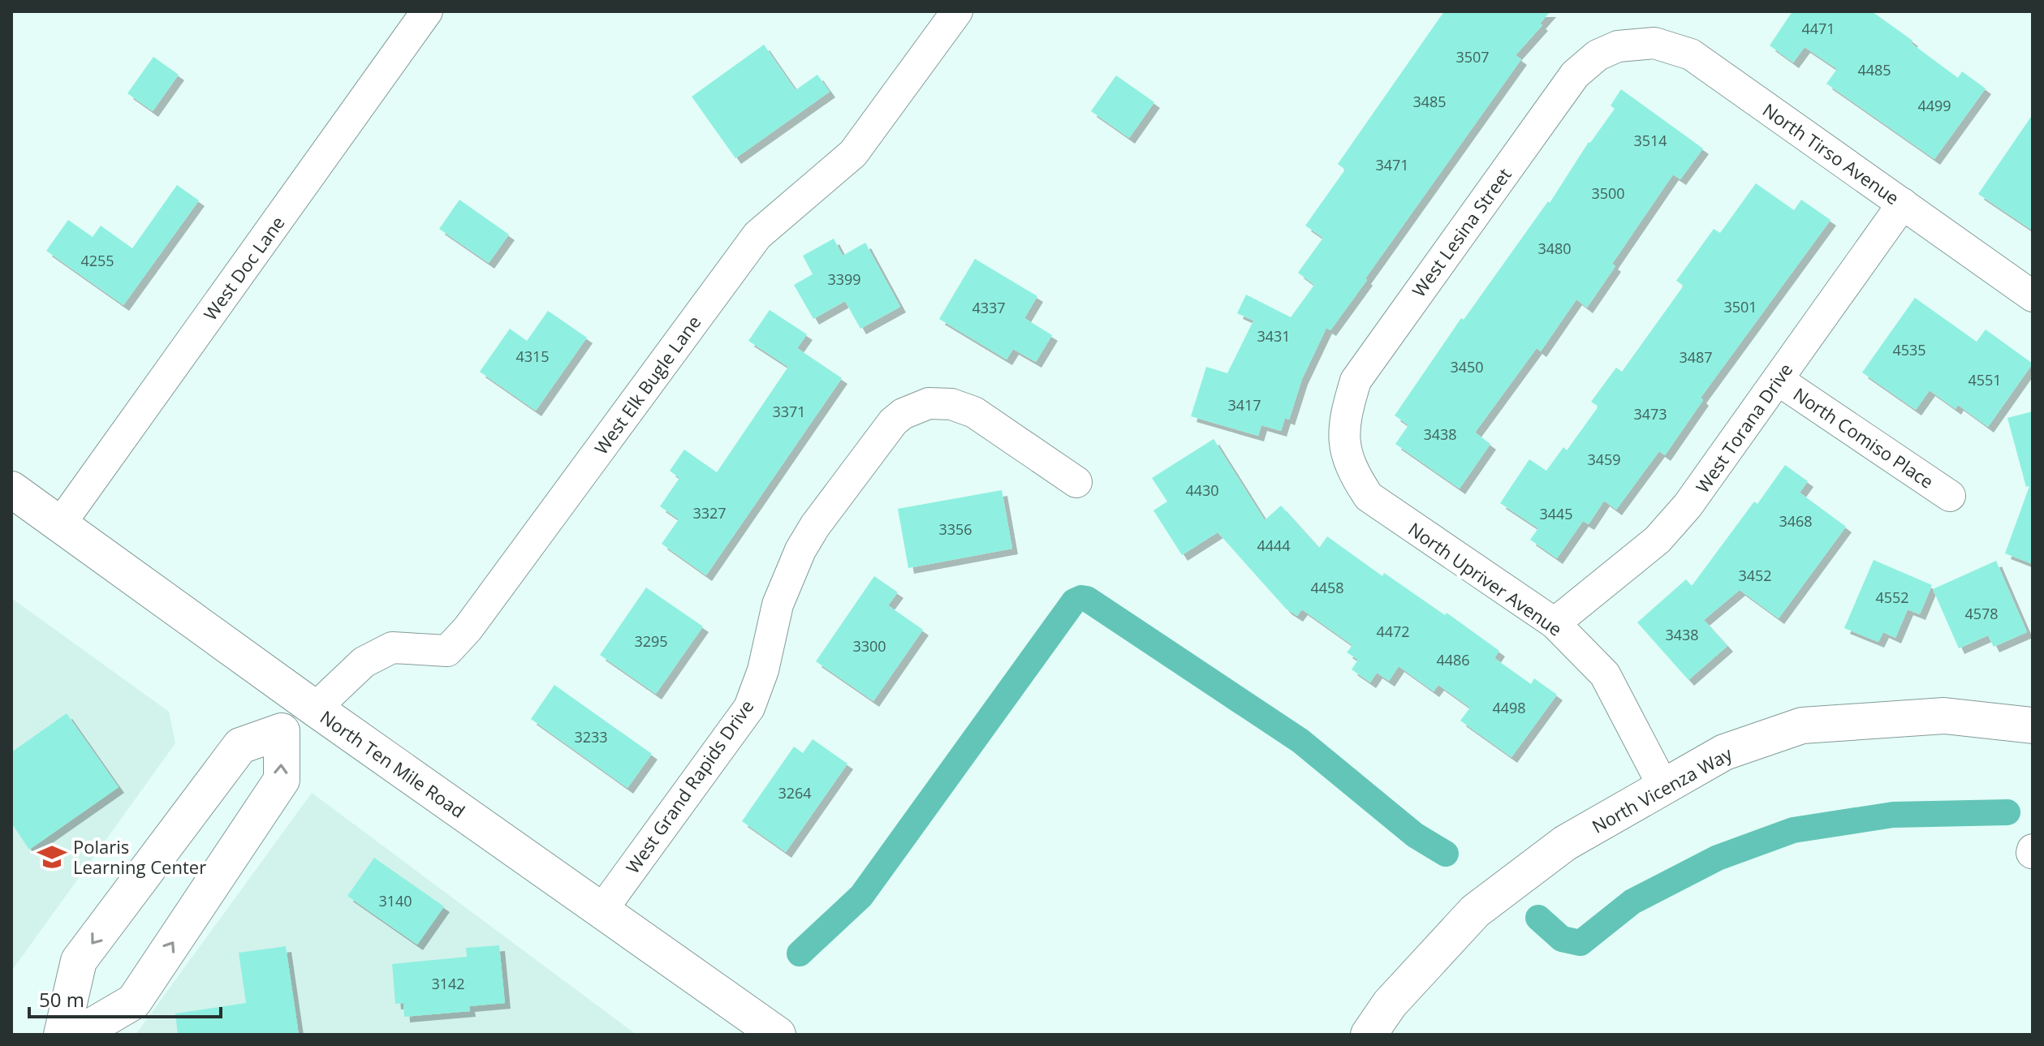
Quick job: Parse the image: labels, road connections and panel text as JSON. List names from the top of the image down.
{
  "streets": {
    "street": [
      "North Tirso Avenue",
      "West Lesina Street",
      "West Doc Lane",
      "West Elk Bugle Lane",
      "West Torana Drive",
      "North Comiso Place",
      "North Upriver Avenue",
      "North Ten Mile Road",
      "West Grand Rapids Drive",
      "North Vicenza Way"
    ]
  },
  "crossings": [
    ["North Tirso Avenue", "West Lesina Street"],
    ["North Tirso Avenue", "West Torana Drive"],
    ["West Lesina Street", "North Upriver Avenue"],
    ["West Doc Lane", "North Ten Mile Road"],
    ["West Elk Bugle Lane", "North Ten Mile Road"],
    ["West Torana Drive", "North Comiso Place"],
    ["West Torana Drive", "North Upriver Avenue"],
    ["North Upriver Avenue", "North Vicenza Way"],
    ["North Ten Mile Road", "West Grand Rapids Drive"]
  ],
  "places": {
    "school or university": ["Polaris Learning Center"]
  },
  "house_numbers": [
    "4471",
    "3507",
    "4485",
    "3485",
    "4499",
    "3514",
    "3471",
    "3500",
    "3480",
    "4255",
    "3399",
    "3501",
    "4337",
    "3431",
    "4535",
    "4315",
    "3487",
    "3450",
    "4551",
    "3417",
    "3371",
    "3473",
    "3438",
    "3459",
    "4430",
    "3327",
    "3445",
    "3468",
    "3356",
    "4444",
    "3452",
    "4458",
    "4552",
    "4578",
    "4472",
    "3438",
    "3295",
    "3300",
    "4486",
    "4498",
    "3233",
    "3264",
    "3140",
    "3142"
  ],
  "scale_bar": "50 m"
}
